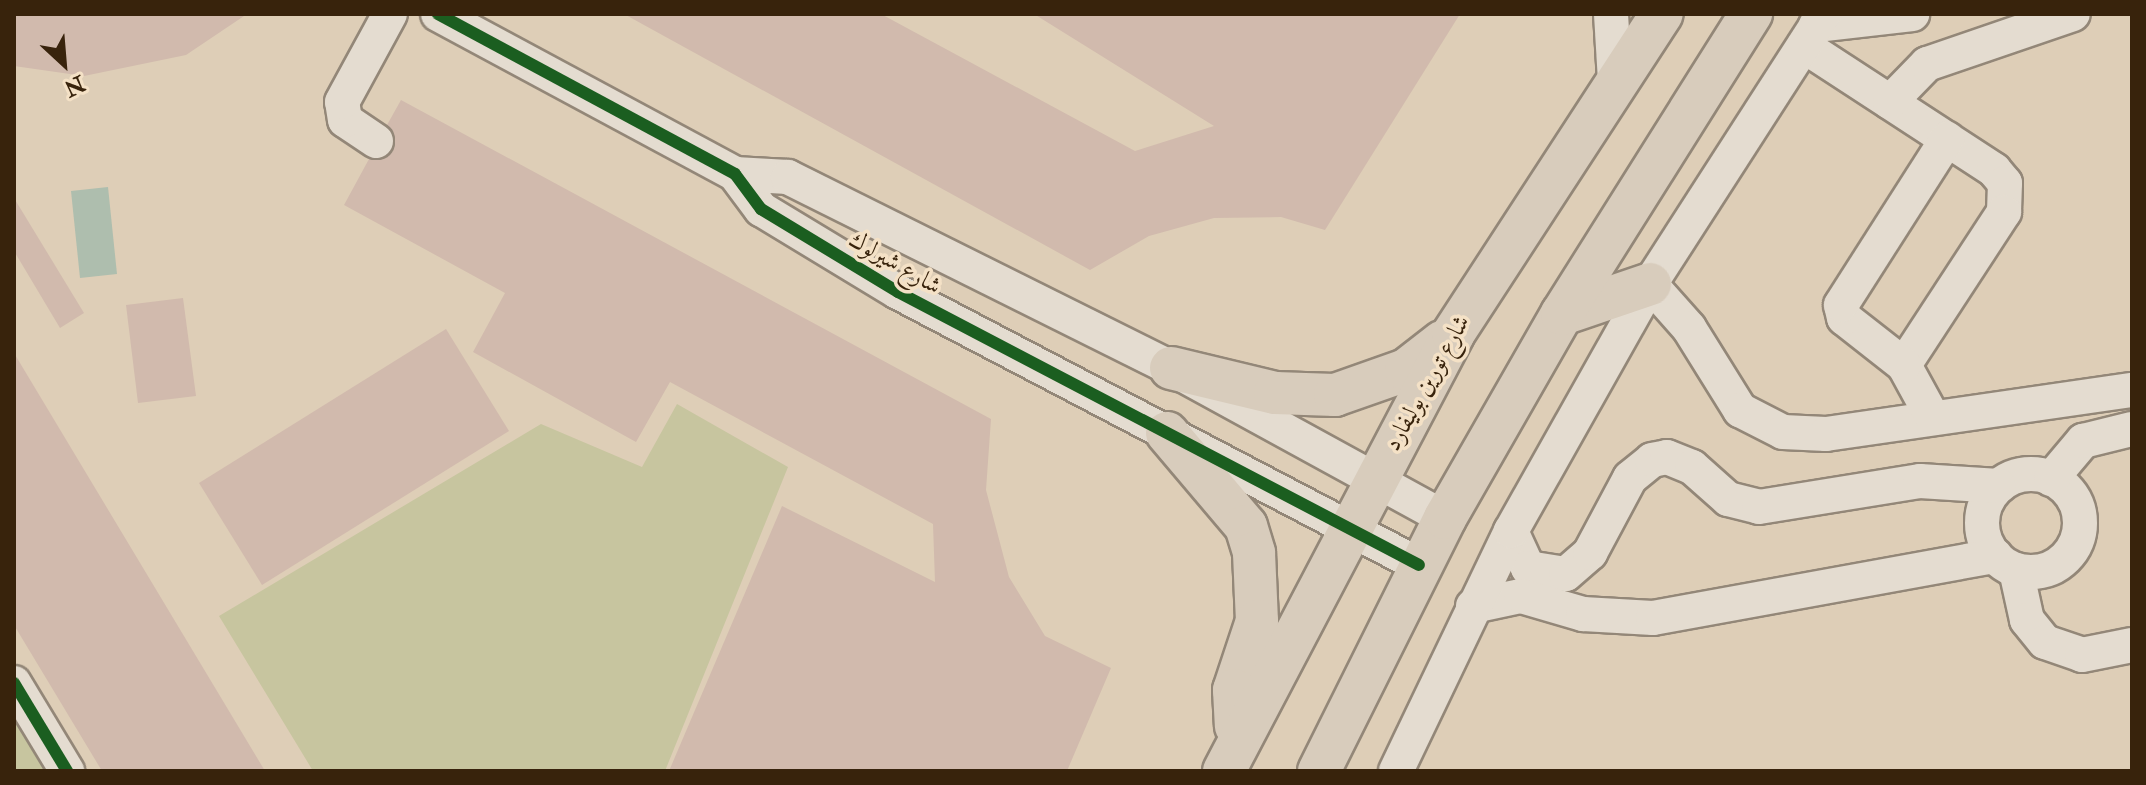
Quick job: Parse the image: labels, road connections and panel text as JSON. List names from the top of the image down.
{
  "streets": {
    "main road": ["شارع تورين بوليفارد"],
    "street": ["شارع شيرلوك"]
  },
  "crossings": [
    ["شارع شيرلوك", "شارع تورين بوليفارد"]
  ],
  "north": "bottom right"
}
